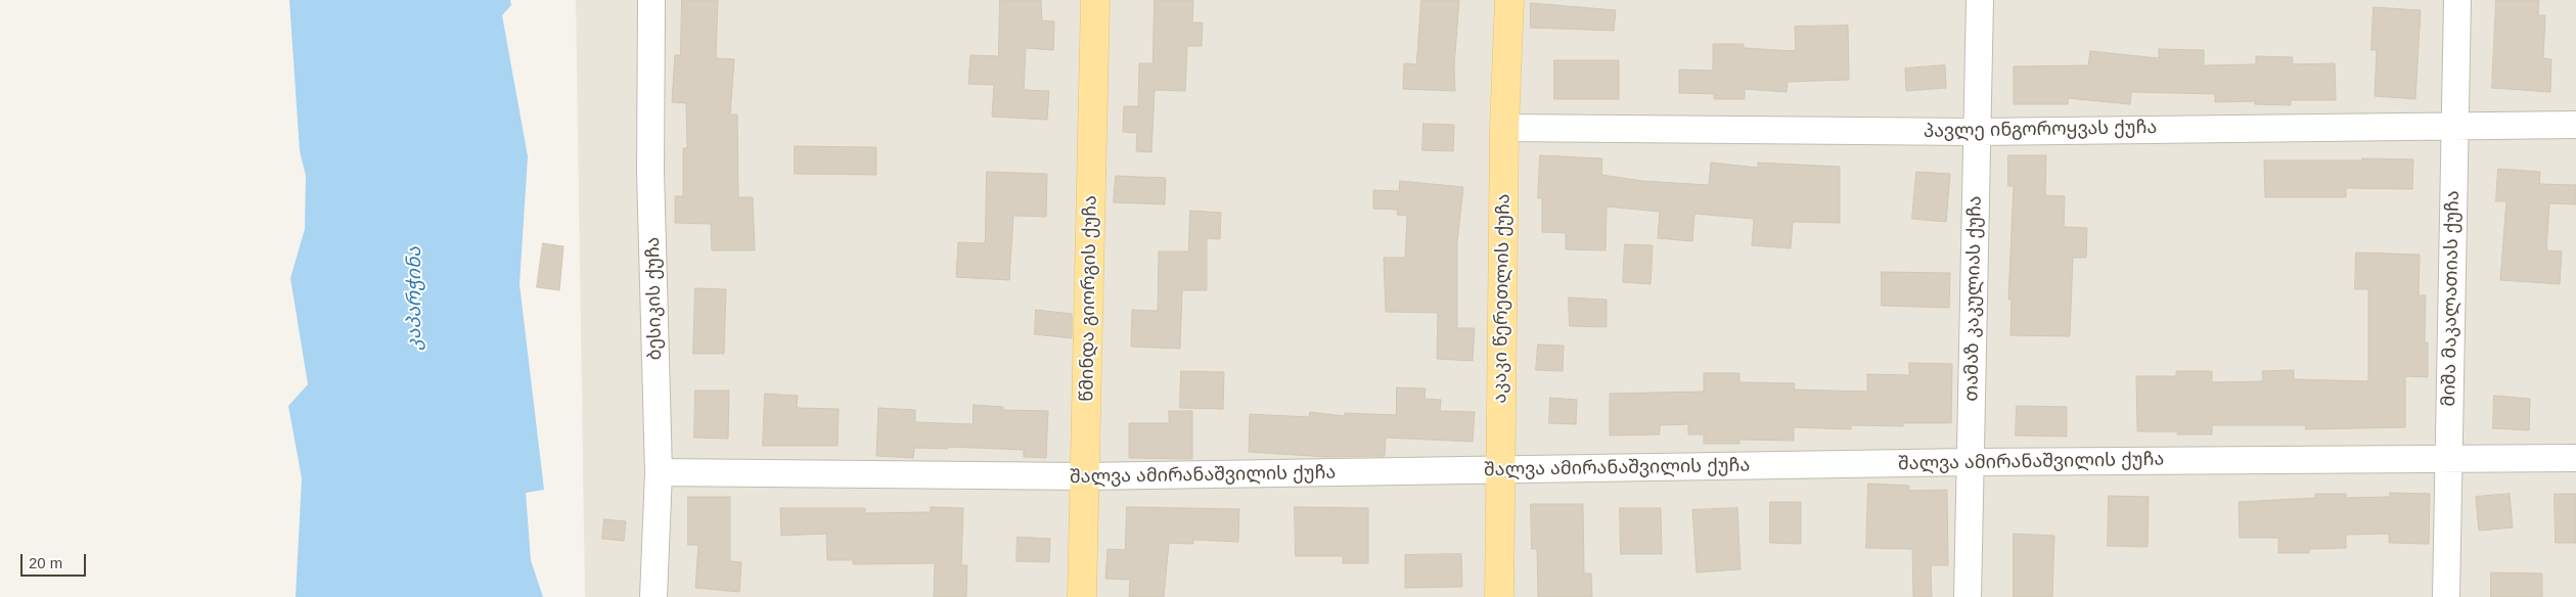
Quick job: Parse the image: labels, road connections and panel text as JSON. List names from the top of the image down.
{
  "streets": {
    "main road": ["წმინდა გიორგის ქუჩა", "აკაკი წერეთლის ქუჩა"],
    "street": [
      "პავლე ინგოროყვას ქუჩა",
      "ბესიკის ქუჩა",
      "თამაზ კაკულიას ქუჩა",
      "მიშა მაკალათიას ქუჩა",
      "შალვა ამირანაშვილის ქუჩა"
    ]
  },
  "crossings": [
    ["პავლე ინგოროყვას ქუჩა", "აკაკი წერეთლის ქუჩა"],
    ["პავლე ინგოროყვას ქუჩა", "თამაზ კაკულიას ქუჩა"],
    ["პავლე ინგოროყვას ქუჩა", "მიშა მაკალათიას ქუჩა"],
    ["ბესიკის ქუჩა", "შალვა ამირანაშვილის ქუჩა"],
    ["წმინდა გიორგის ქუჩა", "შალვა ამირანაშვილის ქუჩა"],
    ["აკაკი წერეთლის ქუჩა", "შალვა ამირანაშვილის ქუჩა"],
    ["თამაზ კაკულიას ქუჩა", "შალვა ამირანაშვილის ქუჩა"],
    ["მიშა მაკალათიას ქუჩა", "შალვა ამირანაშვილის ქუჩა"]
  ],
  "water": ["კაპარჭინა"],
  "scale_bar": "20 m"
}
